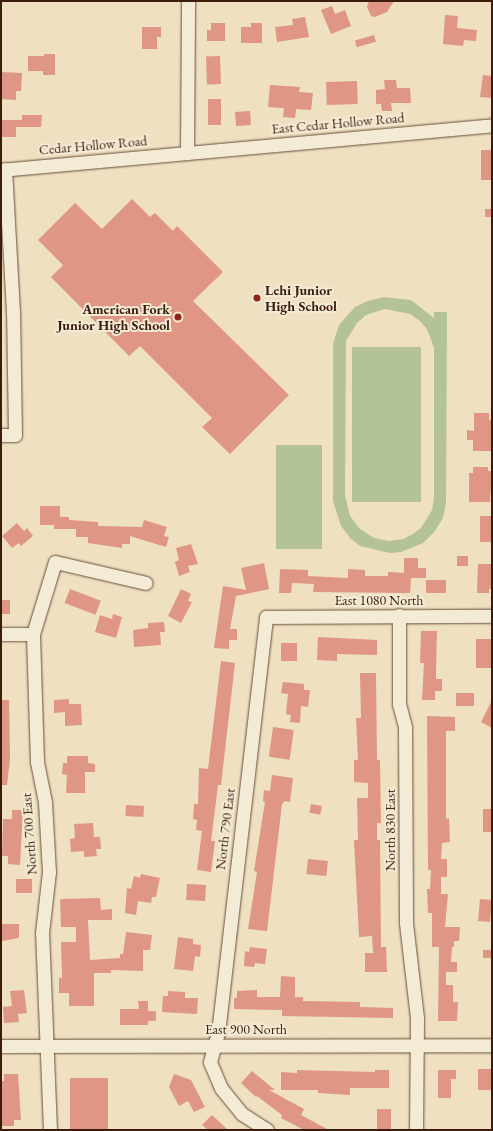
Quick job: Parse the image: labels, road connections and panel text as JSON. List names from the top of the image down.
{
  "streets": {
    "street": [
      "East Cedar Hollow Road",
      "Cedar Hollow Road",
      "East 1080 North",
      "North 790 East",
      "North 830 East",
      "North 700 East",
      "East 900 North"
    ]
  },
  "crossings": [
    ["East Cedar Hollow Road", "Cedar Hollow Road"],
    ["East 1080 North", "North 790 East"],
    ["East 1080 North", "North 830 East"],
    ["North 790 East", "East 900 North"],
    ["North 830 East", "East 900 North"],
    ["North 700 East", "East 900 North"]
  ],
  "places": ["Lehi Junior High School", "American Fork Junior High School"]
}
